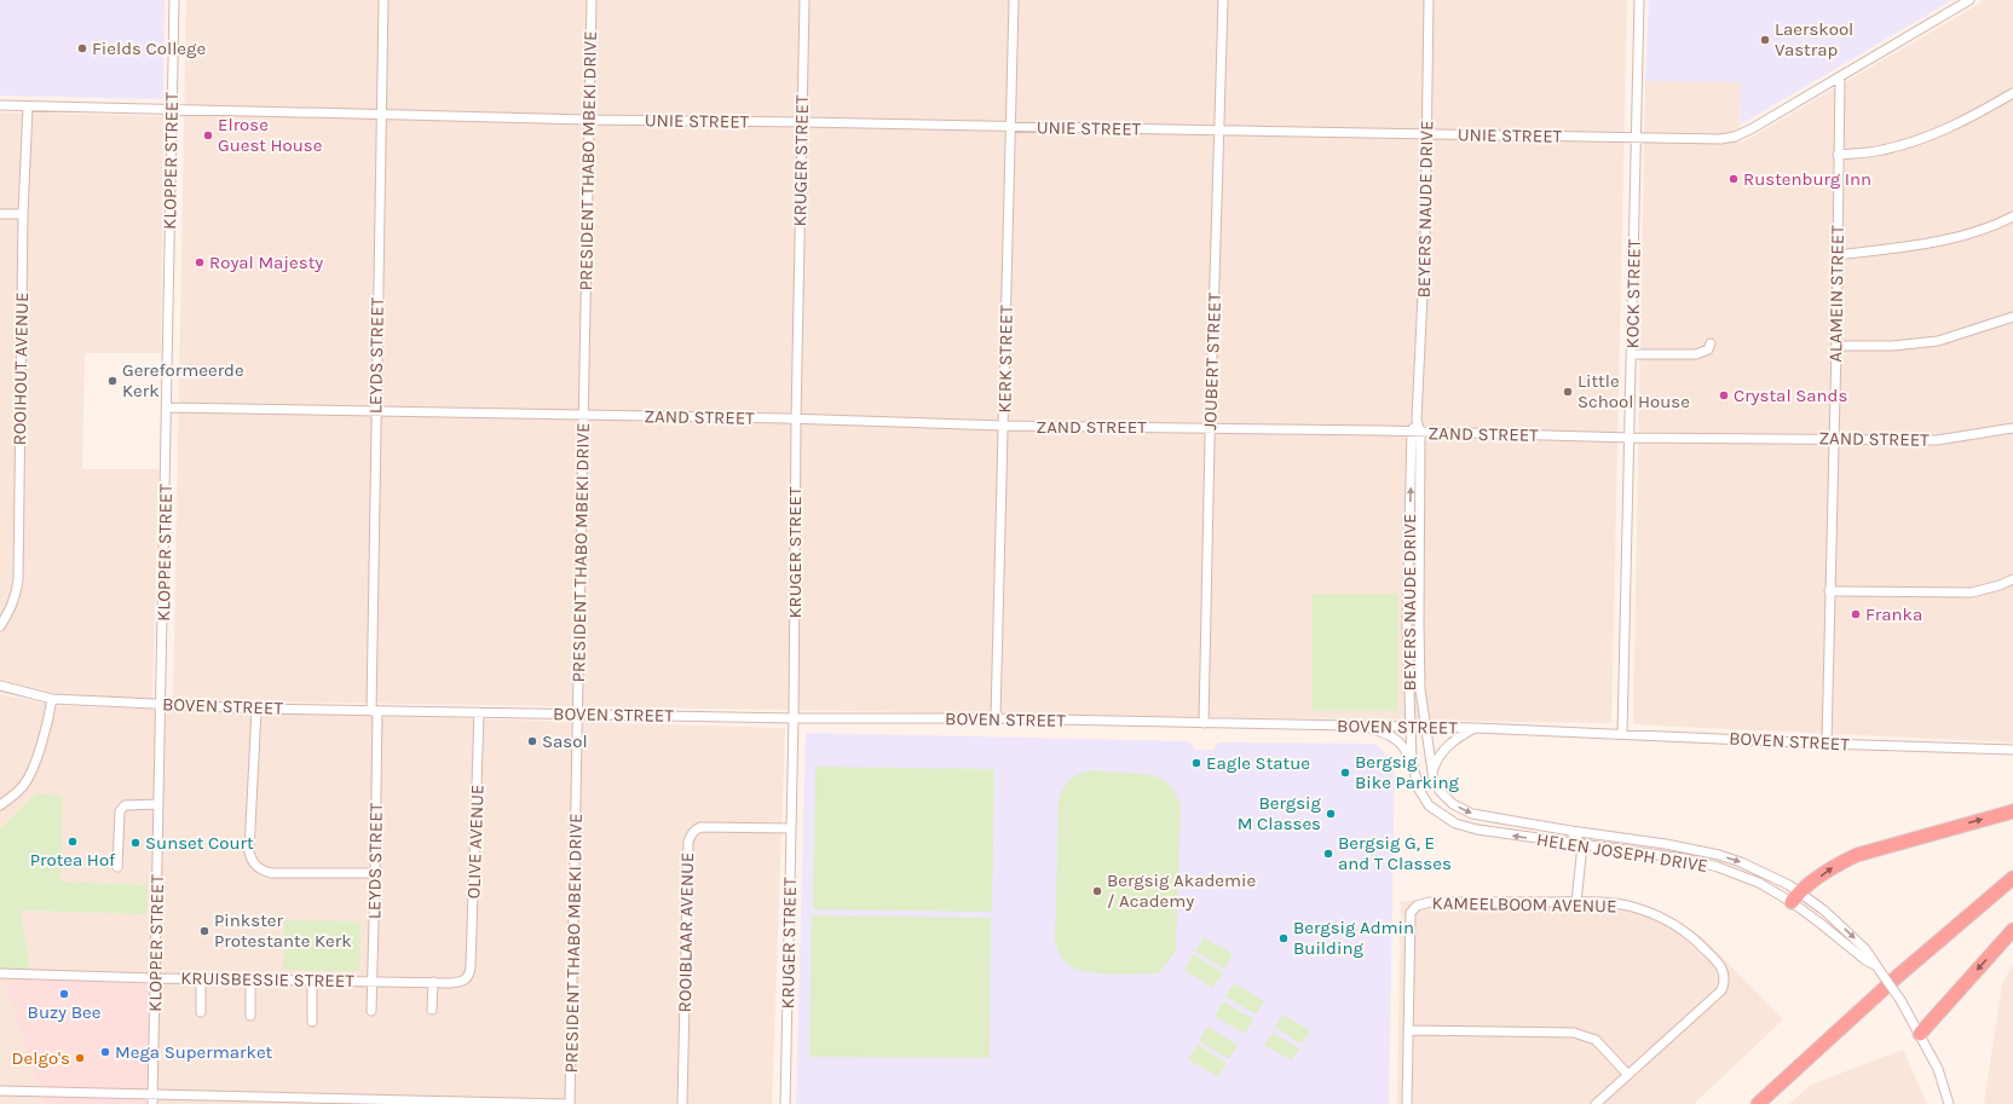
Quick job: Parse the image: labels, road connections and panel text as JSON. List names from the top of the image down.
{
  "streets": {
    "street": [
      "UNIE STREET",
      "KLOPPER STREET",
      "PRESIDENT THABO MBEKI DRIVE",
      "KRUGER STREET",
      "BEYERS NAUDE DRIVE",
      "KOCK STREET",
      "ALAMEIN STREET",
      "LEYDS STREET",
      "KERK STREET",
      "JOUBERT STREET",
      "ROOIHOUT AVENUE",
      "ZAND STREET",
      "BOVEN STREET",
      "OLIVE AVENUE",
      "HELEN JOSEPH DRIVE",
      "KAMEELBOOM AVENUE",
      "ROOIBLAAR AVENUE",
      "KRUISBESSIE STREET"
    ]
  },
  "crossings": [
    ["UNIE STREET", "KLOPPER STREET"],
    ["UNIE STREET", "PRESIDENT THABO MBEKI DRIVE"],
    ["UNIE STREET", "KRUGER STREET"],
    ["UNIE STREET", "BEYERS NAUDE DRIVE"],
    ["UNIE STREET", "KOCK STREET"],
    ["UNIE STREET", "ALAMEIN STREET"],
    ["UNIE STREET", "LEYDS STREET"],
    ["UNIE STREET", "KERK STREET"],
    ["UNIE STREET", "JOUBERT STREET"],
    ["UNIE STREET", "ROOIHOUT AVENUE"],
    ["KLOPPER STREET", "ZAND STREET"],
    ["KLOPPER STREET", "BOVEN STREET"],
    ["KLOPPER STREET", "KRUISBESSIE STREET"],
    ["PRESIDENT THABO MBEKI DRIVE", "ZAND STREET"],
    ["PRESIDENT THABO MBEKI DRIVE", "BOVEN STREET"],
    ["KRUGER STREET", "ZAND STREET"],
    ["KRUGER STREET", "BOVEN STREET"],
    ["KRUGER STREET", "ROOIBLAAR AVENUE"],
    ["BEYERS NAUDE DRIVE", "ZAND STREET"],
    ["BEYERS NAUDE DRIVE", "BOVEN STREET"],
    ["BEYERS NAUDE DRIVE", "HELEN JOSEPH DRIVE"],
    ["KOCK STREET", "ZAND STREET"],
    ["KOCK STREET", "BOVEN STREET"],
    ["ALAMEIN STREET", "ZAND STREET"],
    ["ALAMEIN STREET", "BOVEN STREET"],
    ["LEYDS STREET", "ZAND STREET"],
    ["LEYDS STREET", "BOVEN STREET"],
    ["LEYDS STREET", "KRUISBESSIE STREET"],
    ["KERK STREET", "ZAND STREET"],
    ["KERK STREET", "BOVEN STREET"],
    ["JOUBERT STREET", "ZAND STREET"],
    ["JOUBERT STREET", "BOVEN STREET"],
    ["BOVEN STREET", "OLIVE AVENUE"],
    ["BOVEN STREET", "HELEN JOSEPH DRIVE"],
    ["OLIVE AVENUE", "KRUISBESSIE STREET"]
  ],
  "places": [
    "Laerskool Vastrap",
    "Fields College",
    "Elrose Guest House",
    "Rustenburg Inn",
    "Royal Majesty",
    "Gereformeerde Kerk",
    "Little School House",
    "Crystal Sands",
    "Franka",
    "Sasol",
    "Eagle Statue",
    "Bergsig Bike Parking",
    "Bergsig M Classes",
    "Protea Hof",
    "Sunset Court",
    "Bergsig G, E and T Classes",
    "Bergsig Akademie / Academy",
    "Pinkster Protestante Kerk",
    "Bergsig Admin Building",
    "Buzy Bee",
    "Mega Supermarket",
    "Delgo's"
  ]
}
